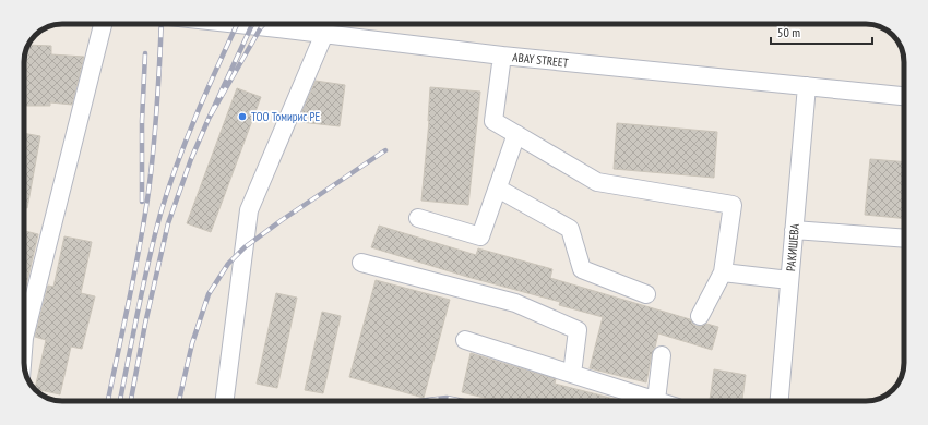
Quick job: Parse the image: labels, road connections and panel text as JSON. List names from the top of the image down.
{
  "streets": {
    "street": ["ABAY STREET", "РАКИШЕВА"]
  },
  "crossings": [
    ["ABAY STREET", "РАКИШЕВА"]
  ],
  "places": ["ТОО Томирис РЕ"],
  "scale_bar": "50 m"
}
